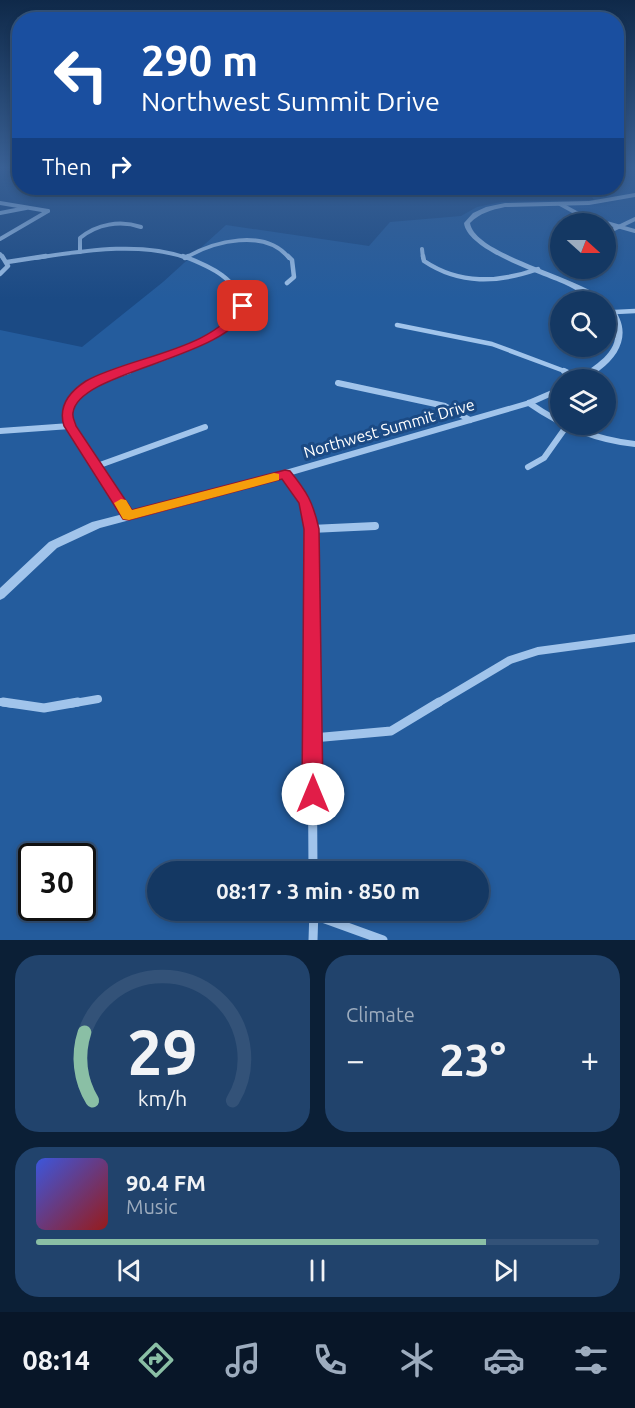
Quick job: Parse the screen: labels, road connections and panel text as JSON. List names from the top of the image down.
{
  "streets": {
    "street": ["Northwest Summit Drive"]
  },
  "north": "right",
  "page": {
    "turn": ["290 m", "Northwest Summit Drive"],
    "then": "Then",
    "limit": "30",
    "trip": "08:17 · 3 min · 850 m",
    "tile": "Climate",
    "heat": ["−", "23°", "+"],
    "song": ["90.4 FM", "Music"],
    "tabs": "08:14",
    "gauge": ["29", "km/h"]
  }
}
